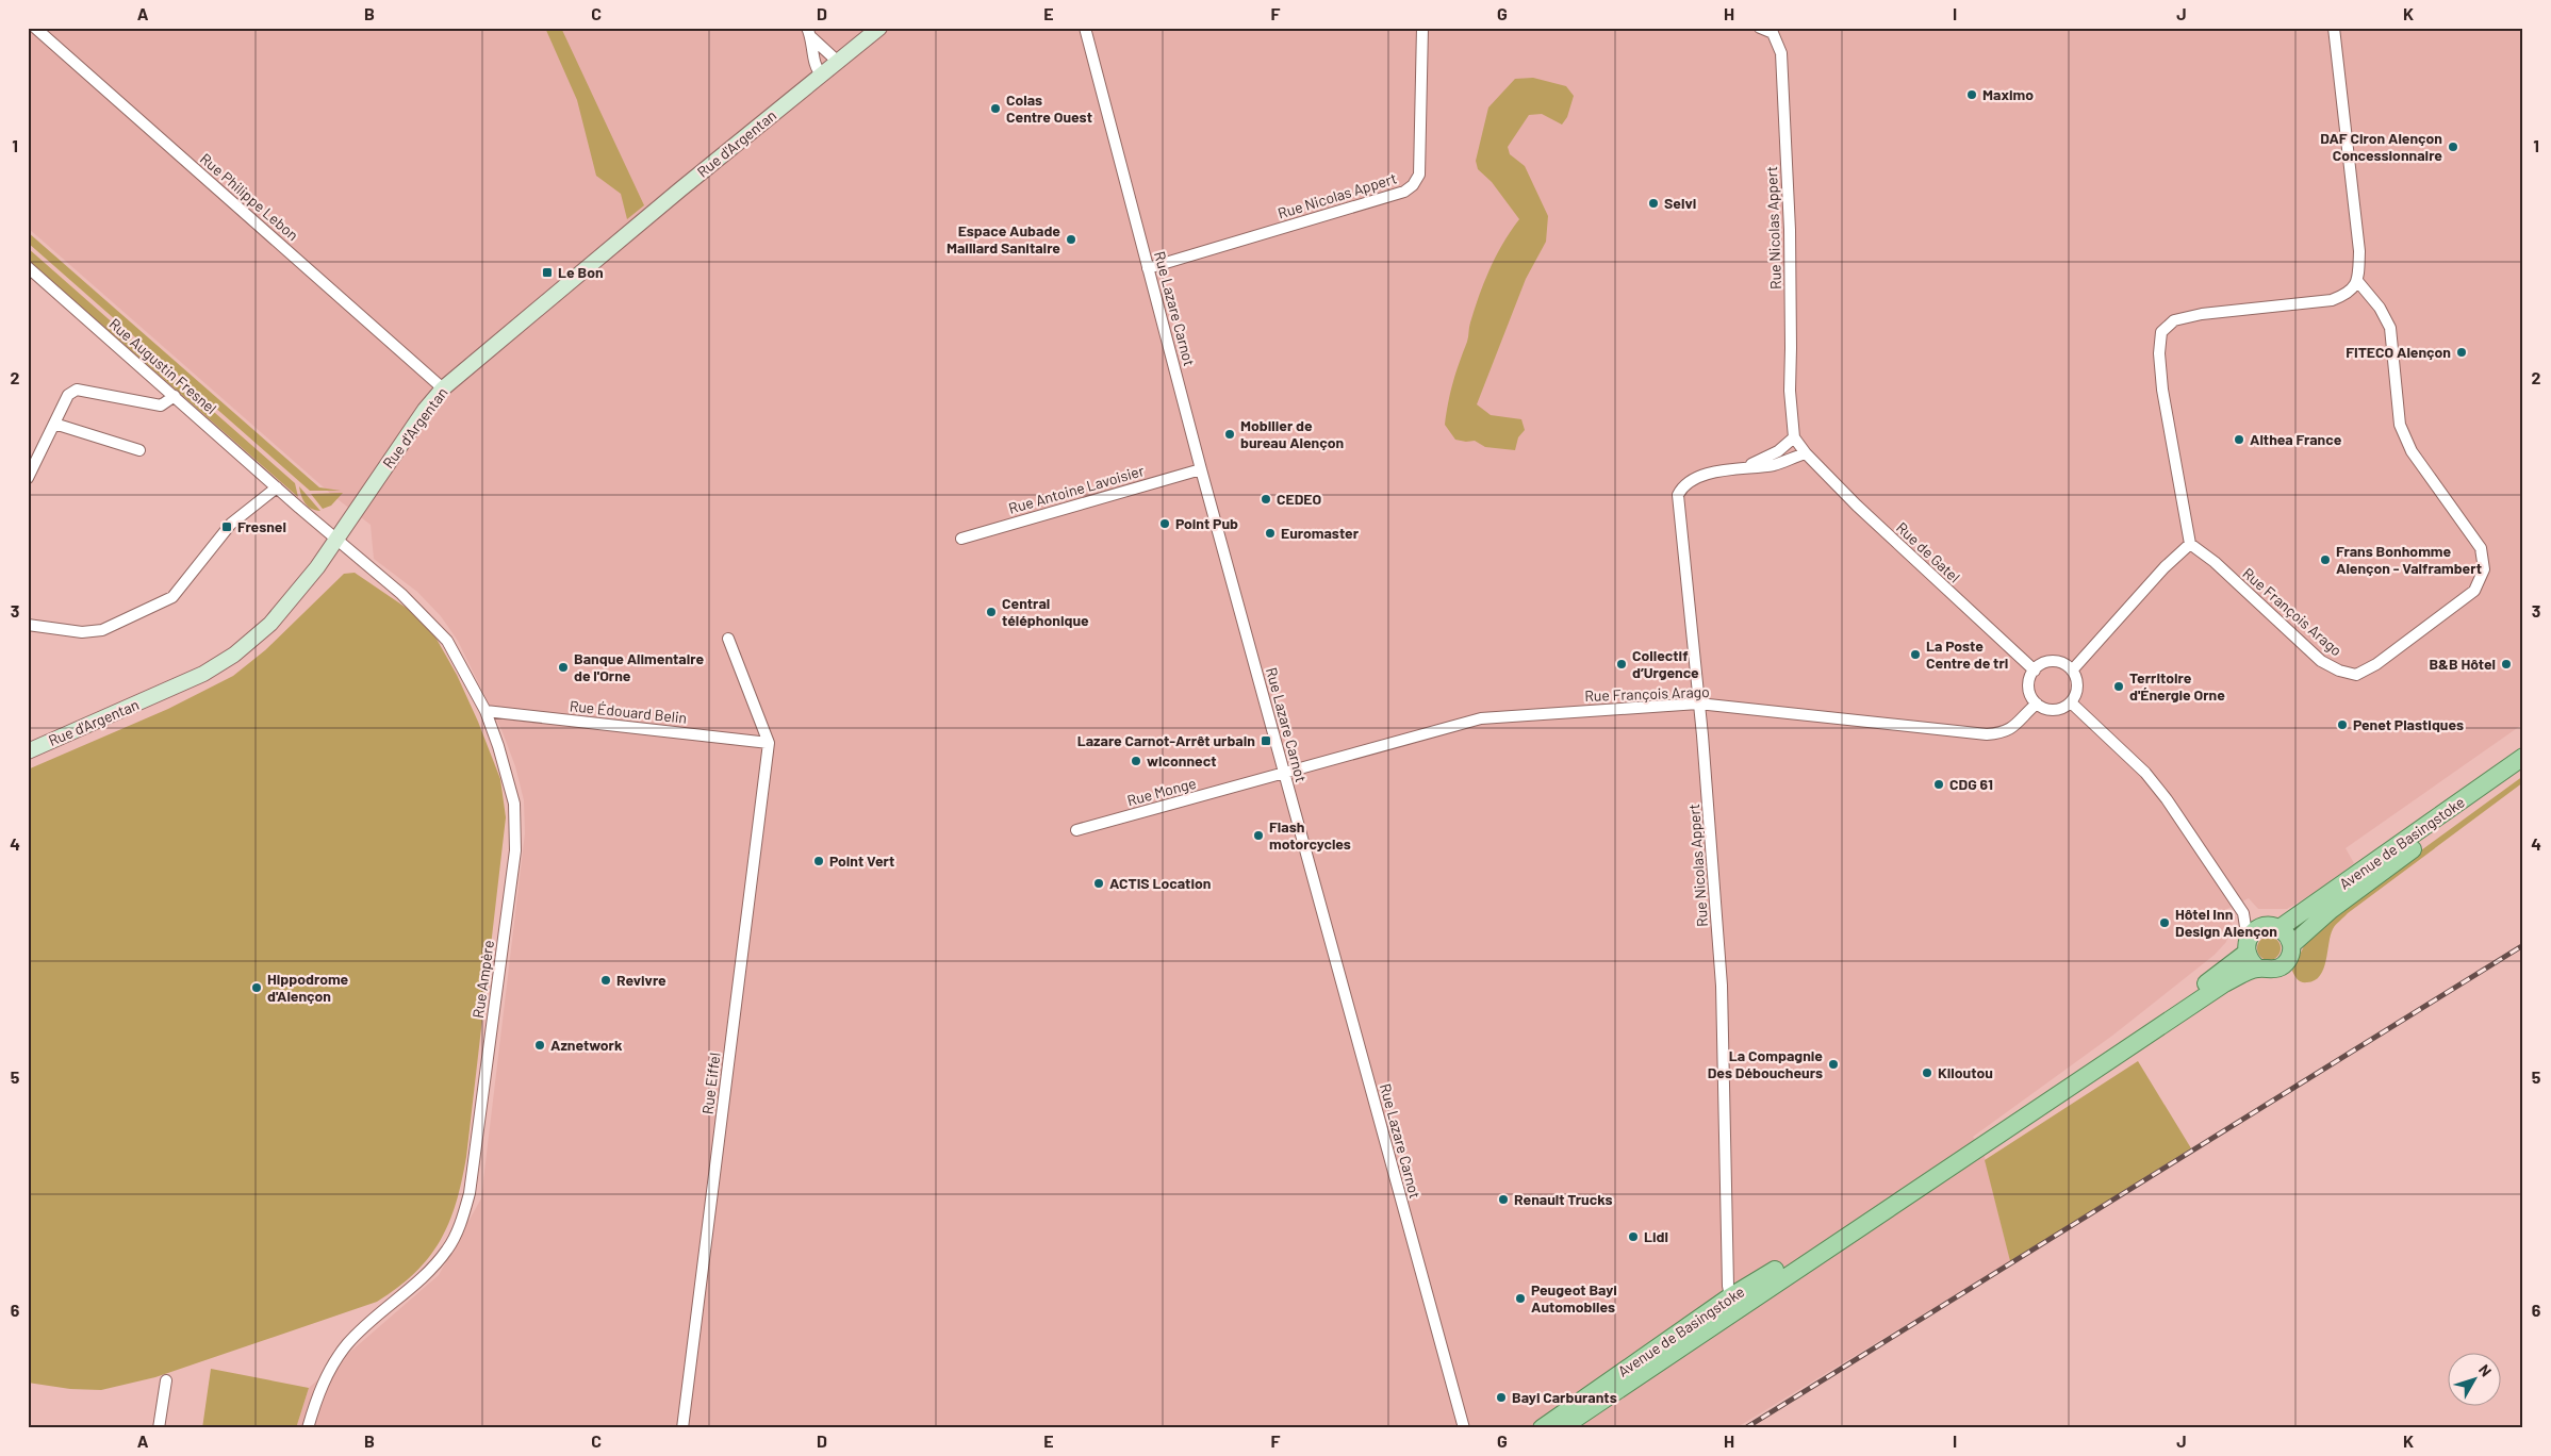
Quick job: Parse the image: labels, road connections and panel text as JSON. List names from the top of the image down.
{
  "streets": {
    "main road": ["Rue d'Argentan", "Avenue de Basingstoke"],
    "street": [
      "Rue Nicolas Appert",
      "Rue Philippe Lebon",
      "Rue Lazare Carnot",
      "Rue Augustin Fresnel",
      "Rue Antoine Lavoisier",
      "Rue de Gatel",
      "Rue François Arago",
      "Rue Édouard Belin",
      "Rue Monge",
      "Rue Ampère",
      "Rue Eiffel"
    ]
  },
  "crossings": [
    ["Rue d'Argentan", "Rue Philippe Lebon"],
    ["Rue d'Argentan", "Rue Augustin Fresnel"],
    ["Rue d'Argentan", "Rue Ampère"],
    ["Rue Nicolas Appert", "Rue Lazare Carnot"],
    ["Rue Nicolas Appert", "Rue de Gatel"],
    ["Rue Nicolas Appert", "Rue François Arago"],
    ["Rue Nicolas Appert", "Avenue de Basingstoke"],
    ["Rue Lazare Carnot", "Rue Antoine Lavoisier"],
    ["Rue Lazare Carnot", "Rue François Arago"],
    ["Rue Lazare Carnot", "Rue Monge"],
    ["Rue Augustin Fresnel", "Rue Ampère"],
    ["Rue de Gatel", "Rue François Arago"],
    ["Rue François Arago", "Rue Monge"],
    ["Rue Édouard Belin", "Rue Ampère"],
    ["Rue Édouard Belin", "Rue Eiffel"]
  ],
  "places": {
    "other": [
      "Maximo",
      "Colas Centre Ouest",
      "DAF Ciron Alençon Concessionnaire",
      "Selvi",
      "Espace Aubade Maillard Sanitaire",
      "FITECO Alençon",
      "Mobilier de bureau Alençon",
      "Althea France",
      "CEDEO",
      "Point Pub",
      "Euromaster",
      "Frans Bonhomme Alençon - Valframbert",
      "Central téléphonique",
      "La Poste Centre de tri",
      "Collectif d’Urgence",
      "B&B Hôtel",
      "Banque Alimentaire de l'Orne",
      "Territoire d'Énergie Orne",
      "Penet Plastiques",
      "wiconnect",
      "CDG 61",
      "Flash motorcycles",
      "Point Vert",
      "ACTIS Location",
      "Hôtel Inn Design Alençon",
      "Revivre",
      "Hippodrome d'Alençon",
      "Aznetwork",
      "La Compagnie Des Déboucheurs",
      "Kiloutou",
      "Renault Trucks",
      "Lidl",
      "Peugeot Bayi Automobiles",
      "Bayi Carburants"
    ],
    "transit": ["Le Bon", "Fresnel", "Lazare Carnot-Arrêt urbain"]
  },
  "north": "top right",
  "grid": {
    "columns": [
      "A",
      "B",
      "C",
      "D",
      "E",
      "F",
      "G",
      "H",
      "I",
      "J",
      "K"
    ],
    "rows": [
      "1",
      "2",
      "3",
      "4",
      "5",
      "6"
    ]
  }
}
